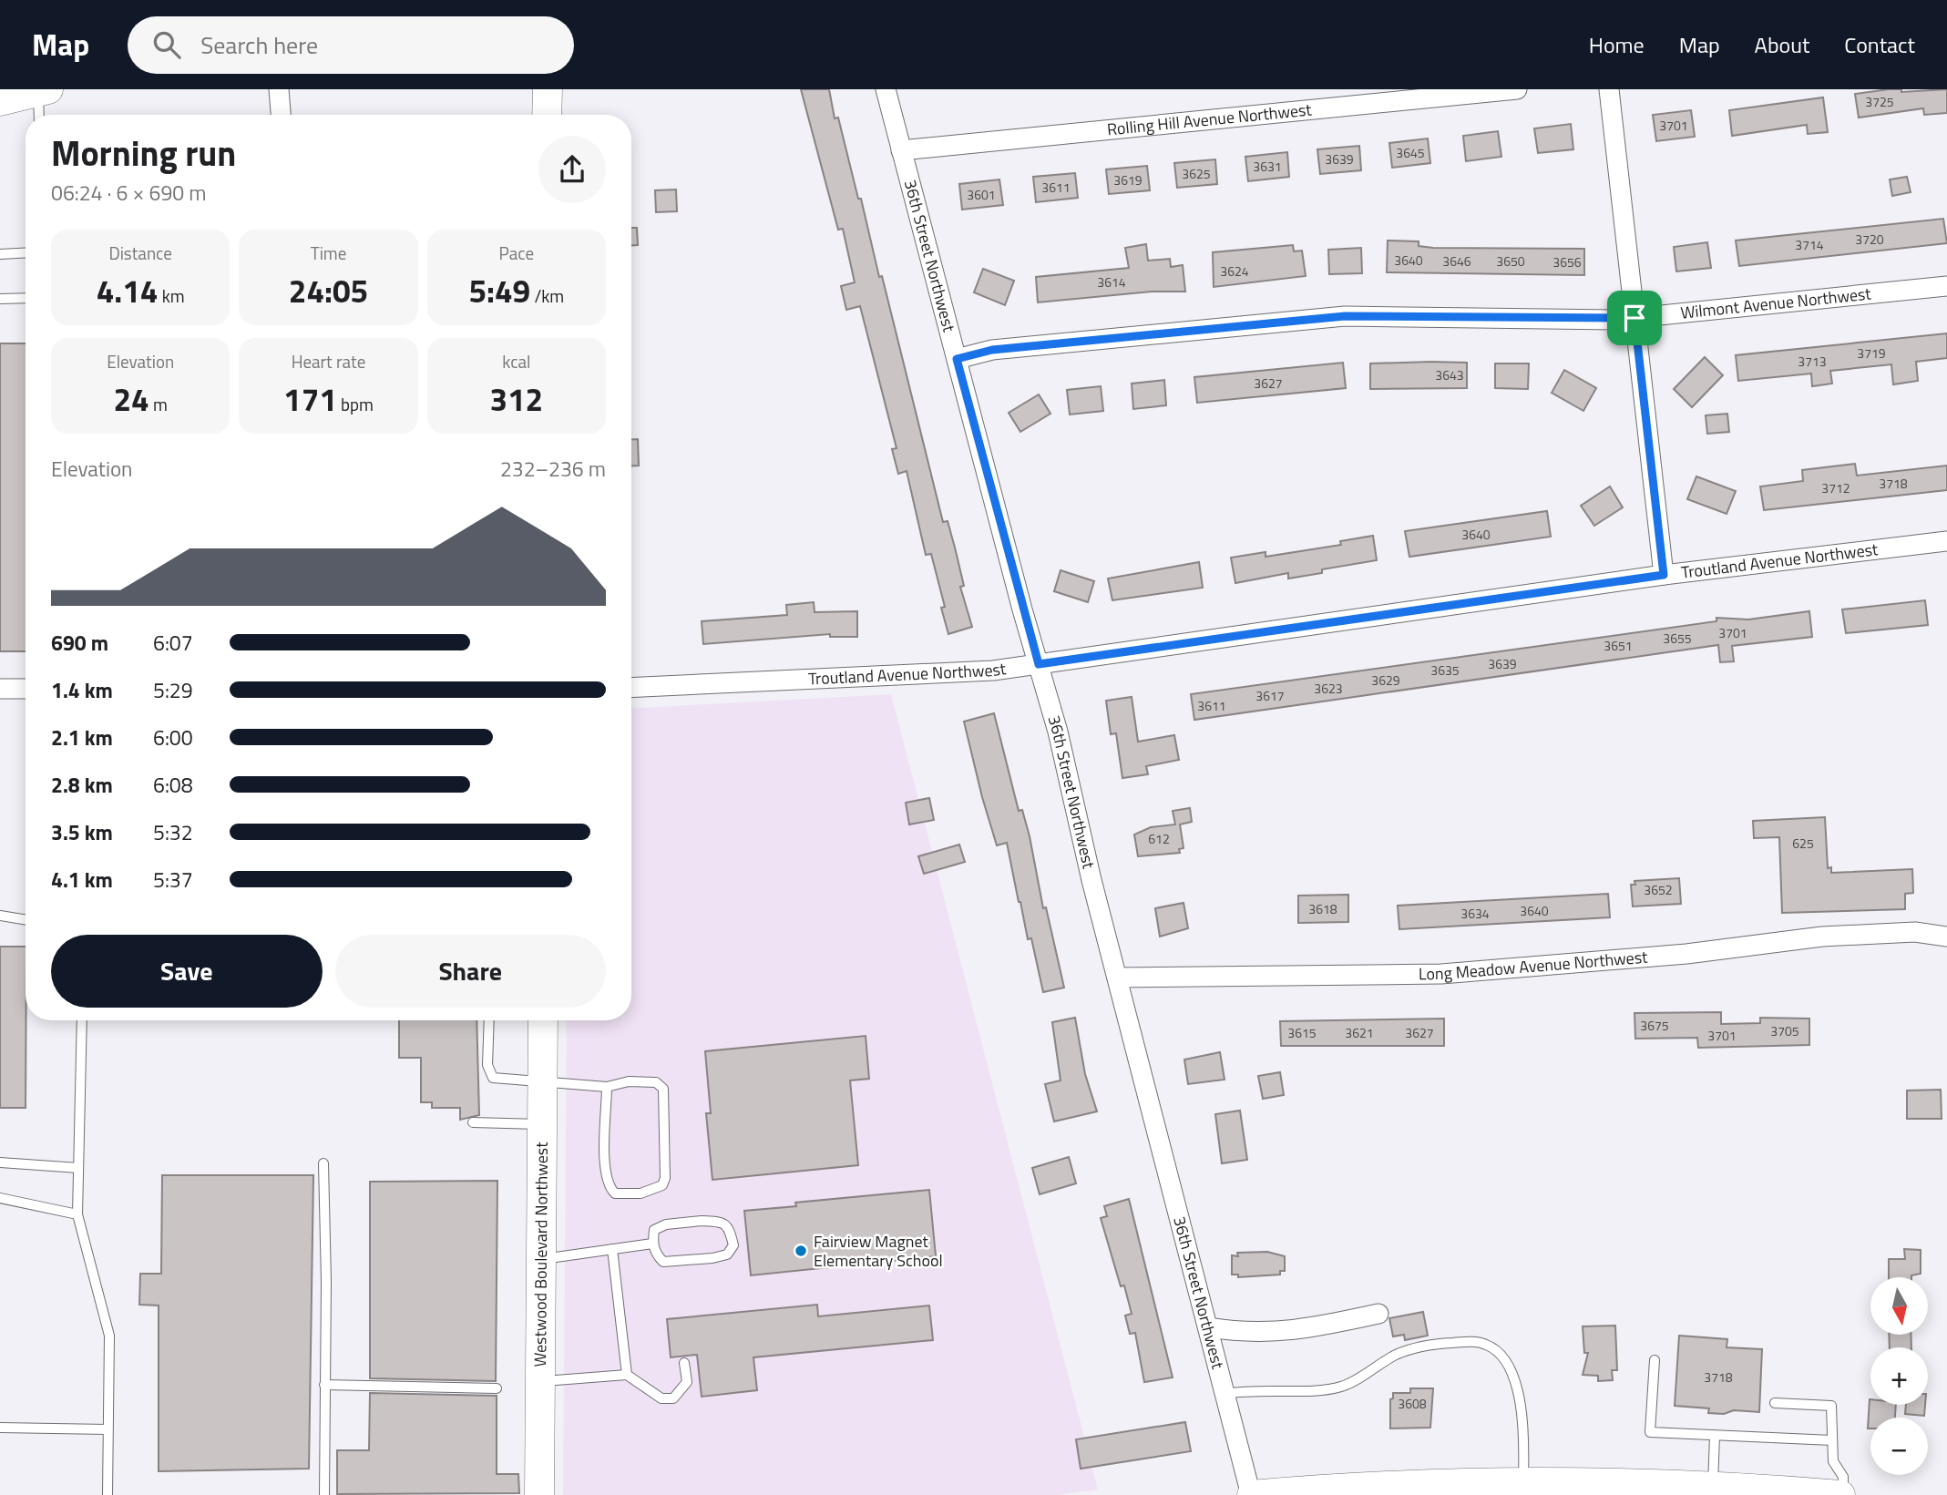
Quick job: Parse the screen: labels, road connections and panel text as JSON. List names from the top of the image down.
{
  "streets": {
    "street": [
      "Rolling Hill Avenue Northwest",
      "36th Street Northwest",
      "Wilmont Avenue Northwest",
      "Troutland Avenue Northwest",
      "Long Meadow Avenue Northwest",
      "Westwood Boulevard Northwest"
    ]
  },
  "crossings": [
    ["Rolling Hill Avenue Northwest", "36th Street Northwest"],
    ["36th Street Northwest", "Wilmont Avenue Northwest"],
    ["36th Street Northwest", "Troutland Avenue Northwest"],
    ["36th Street Northwest", "Long Meadow Avenue Northwest"]
  ],
  "places": ["Fairview Magnet Elementary School"],
  "house_numbers": [
    "3725",
    "3701",
    "3645",
    "3639",
    "3631",
    "3625",
    "3619",
    "3611",
    "3601",
    "3720",
    "3714",
    "3640",
    "3646",
    "3650",
    "3656",
    "3624",
    "3614",
    "3719",
    "3713",
    "3643",
    "3627",
    "3718",
    "3712",
    "3640",
    "3701",
    "3655",
    "3651",
    "3639",
    "3635",
    "3629",
    "3623",
    "3617",
    "3611",
    "612",
    "625",
    "3652",
    "3618",
    "3640",
    "3634",
    "3675",
    "3705",
    "3615",
    "3621",
    "3627",
    "3701",
    "3718",
    "3608"
  ],
  "north": "bottom",
  "page": {
    "header": "Map",
    "search": "Search here",
    "nav": [
      "Home",
      "Map",
      "About",
      "Contact"
    ],
    "heading": ["Morning run", "06:24 · 6 × 690 m"],
    "stats": [
      ["Distance", "4.14 km"],
      ["Time", "24:05"],
      ["Pace", "5:49 /km"],
      ["Elevation", "24 m"],
      ["Heart rate", "171 bpm"],
      ["kcal", "312"]
    ],
    "chart": ["Elevation", "232–236 m"],
    "list": [
      {
        "name": "690 m",
        "note": "6:07"
      },
      {
        "name": "1.4 km",
        "note": "5:29"
      },
      {
        "name": "2.1 km",
        "note": "6:00"
      },
      {
        "name": "2.8 km",
        "note": "6:08"
      },
      {
        "name": "3.5 km",
        "note": "5:32"
      },
      {
        "name": "4.1 km",
        "note": "5:37"
      }
    ],
    "buttons": ["Save", "Share"],
    "map_buttons": ["+", "−"]
  }
}
